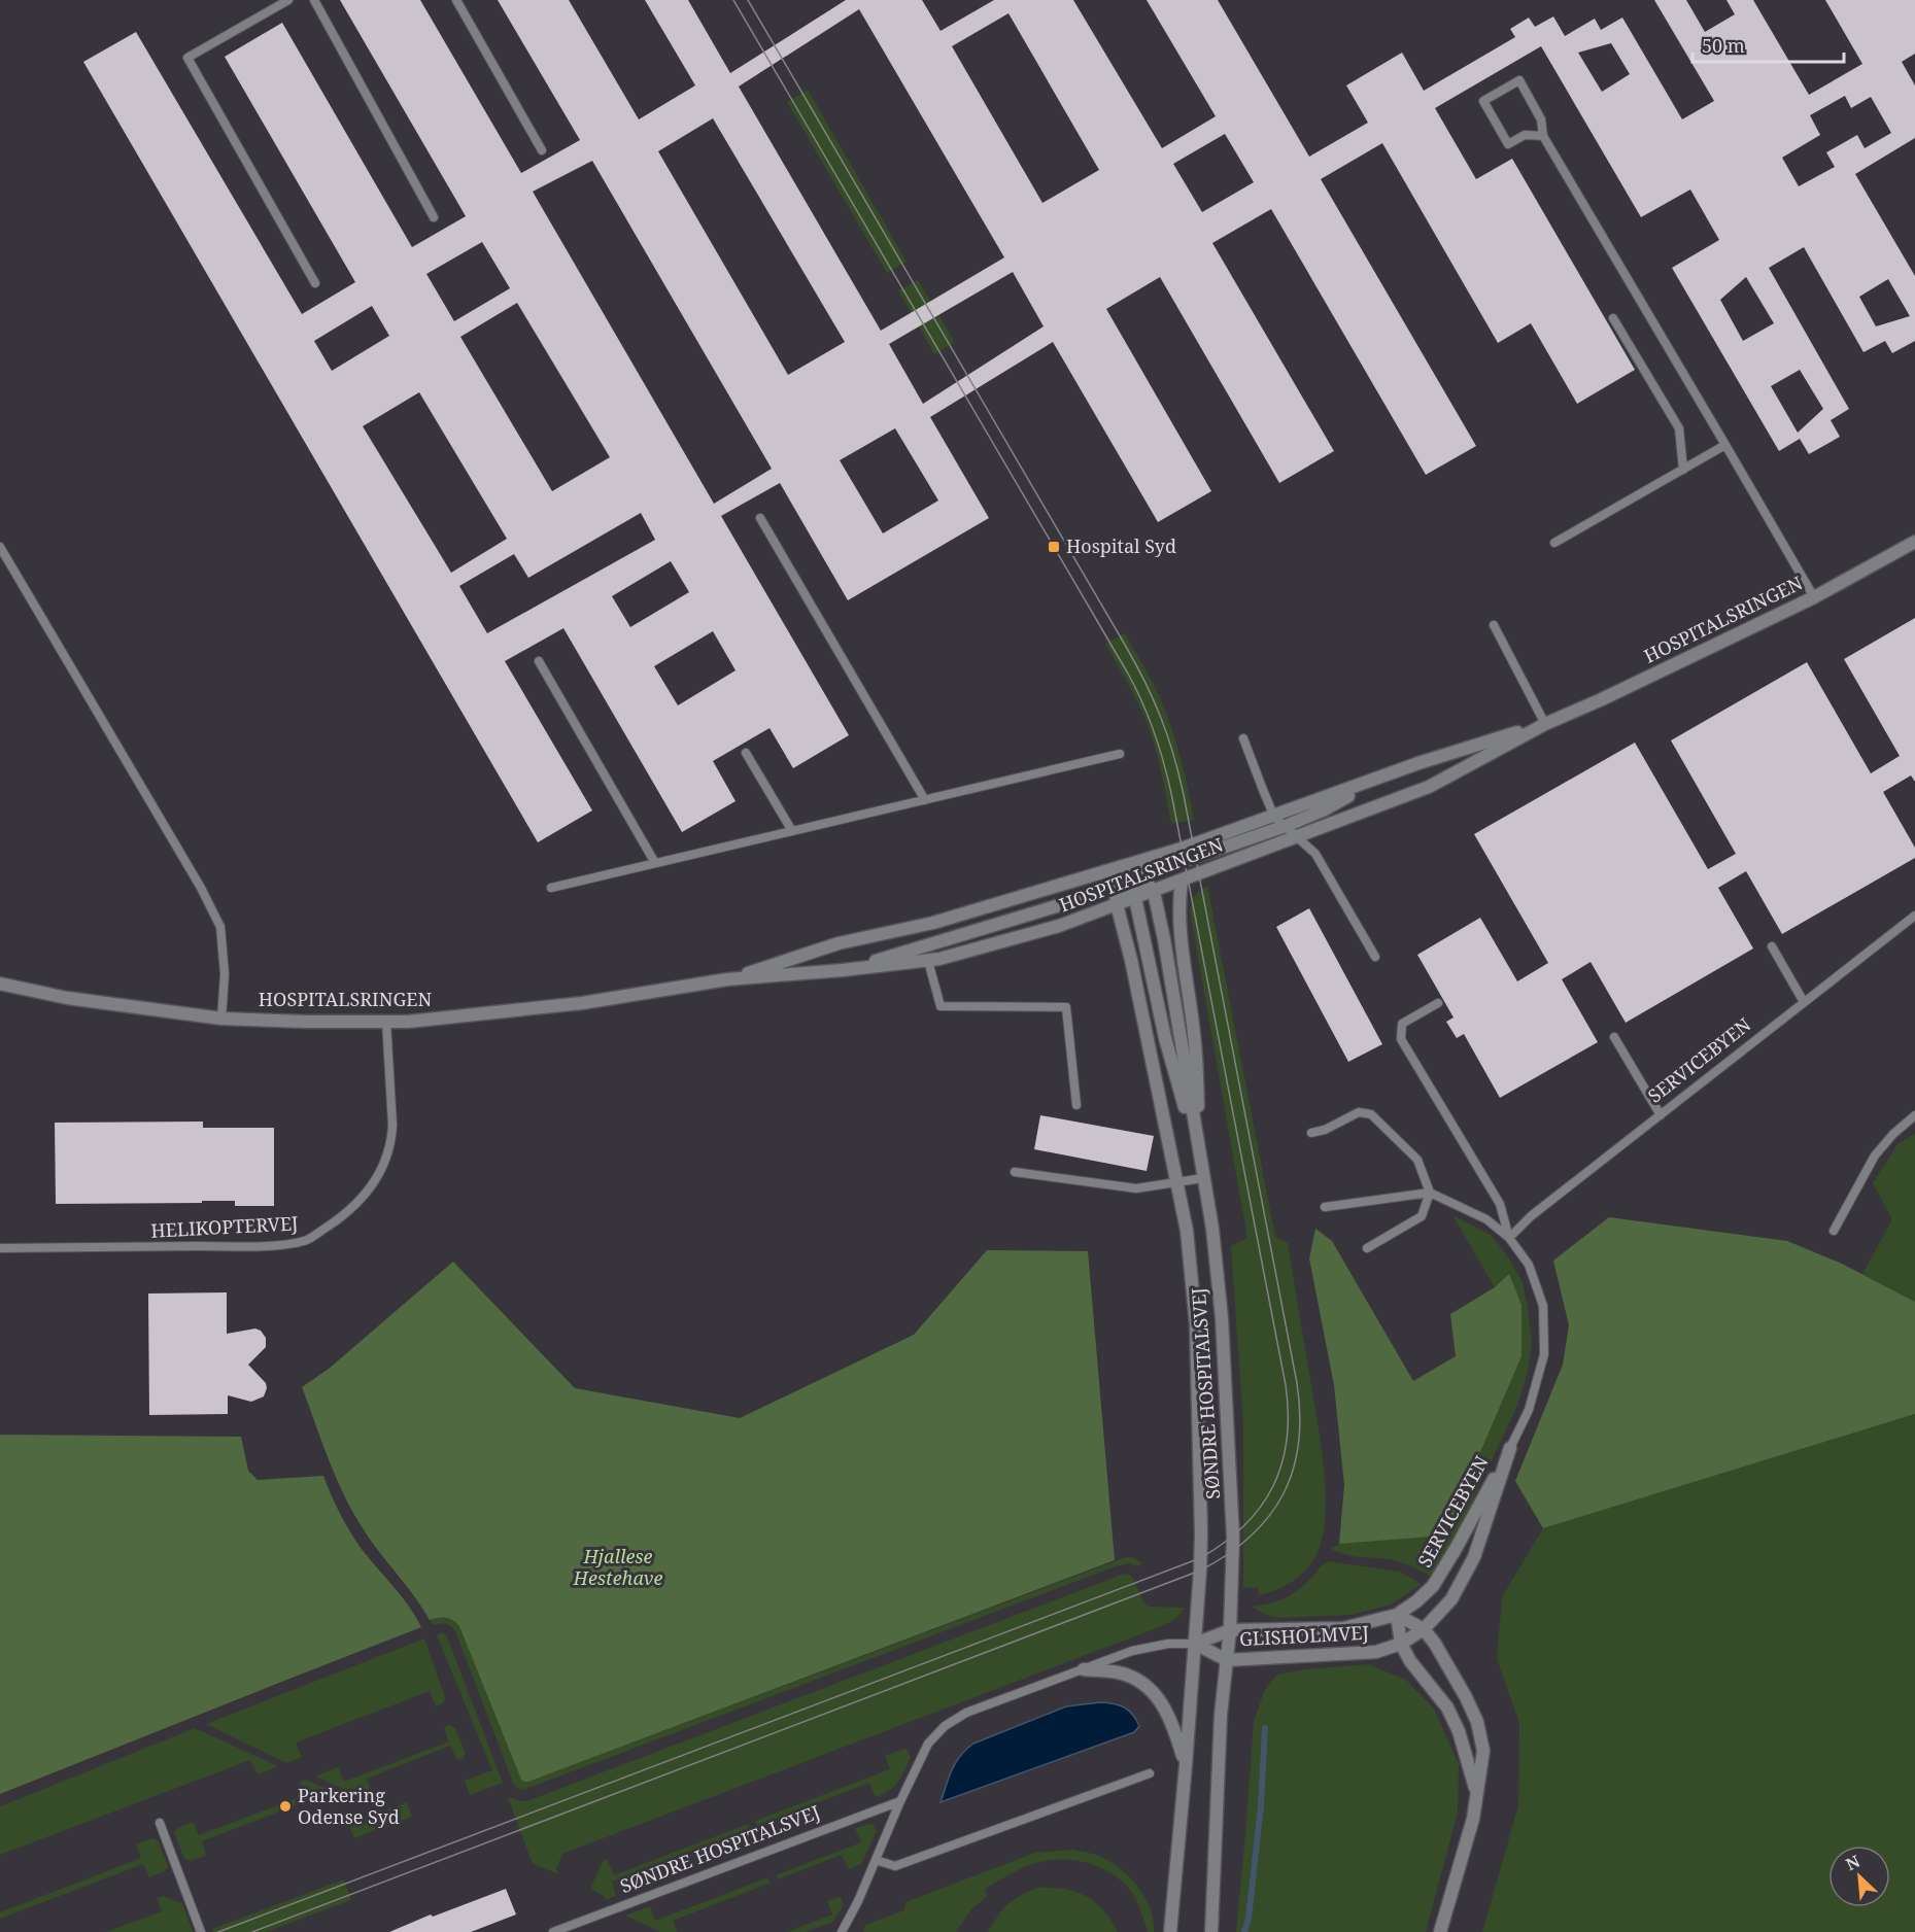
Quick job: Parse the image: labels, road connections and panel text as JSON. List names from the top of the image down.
{
  "streets": {
    "street": [
      "HOSPITALSRINGEN",
      "SERVICEBYEN",
      "SØNDRE HOSPITALSVEJ",
      "GLISHOLMVEJ"
    ],
    "lane": ["HELIKOPTERVEJ"]
  },
  "crossings": [
    ["HOSPITALSRINGEN", "HELIKOPTERVEJ"],
    ["HOSPITALSRINGEN", "SØNDRE HOSPITALSVEJ"],
    ["SERVICEBYEN", "GLISHOLMVEJ"],
    ["SØNDRE HOSPITALSVEJ", "GLISHOLMVEJ"]
  ],
  "parks": ["Hjallese Hestehave"],
  "places": {
    "transit": ["Hospital Syd"],
    "other": ["Parkering Odense Syd"]
  },
  "scale_bar": "50 m",
  "north": "top left"
}
